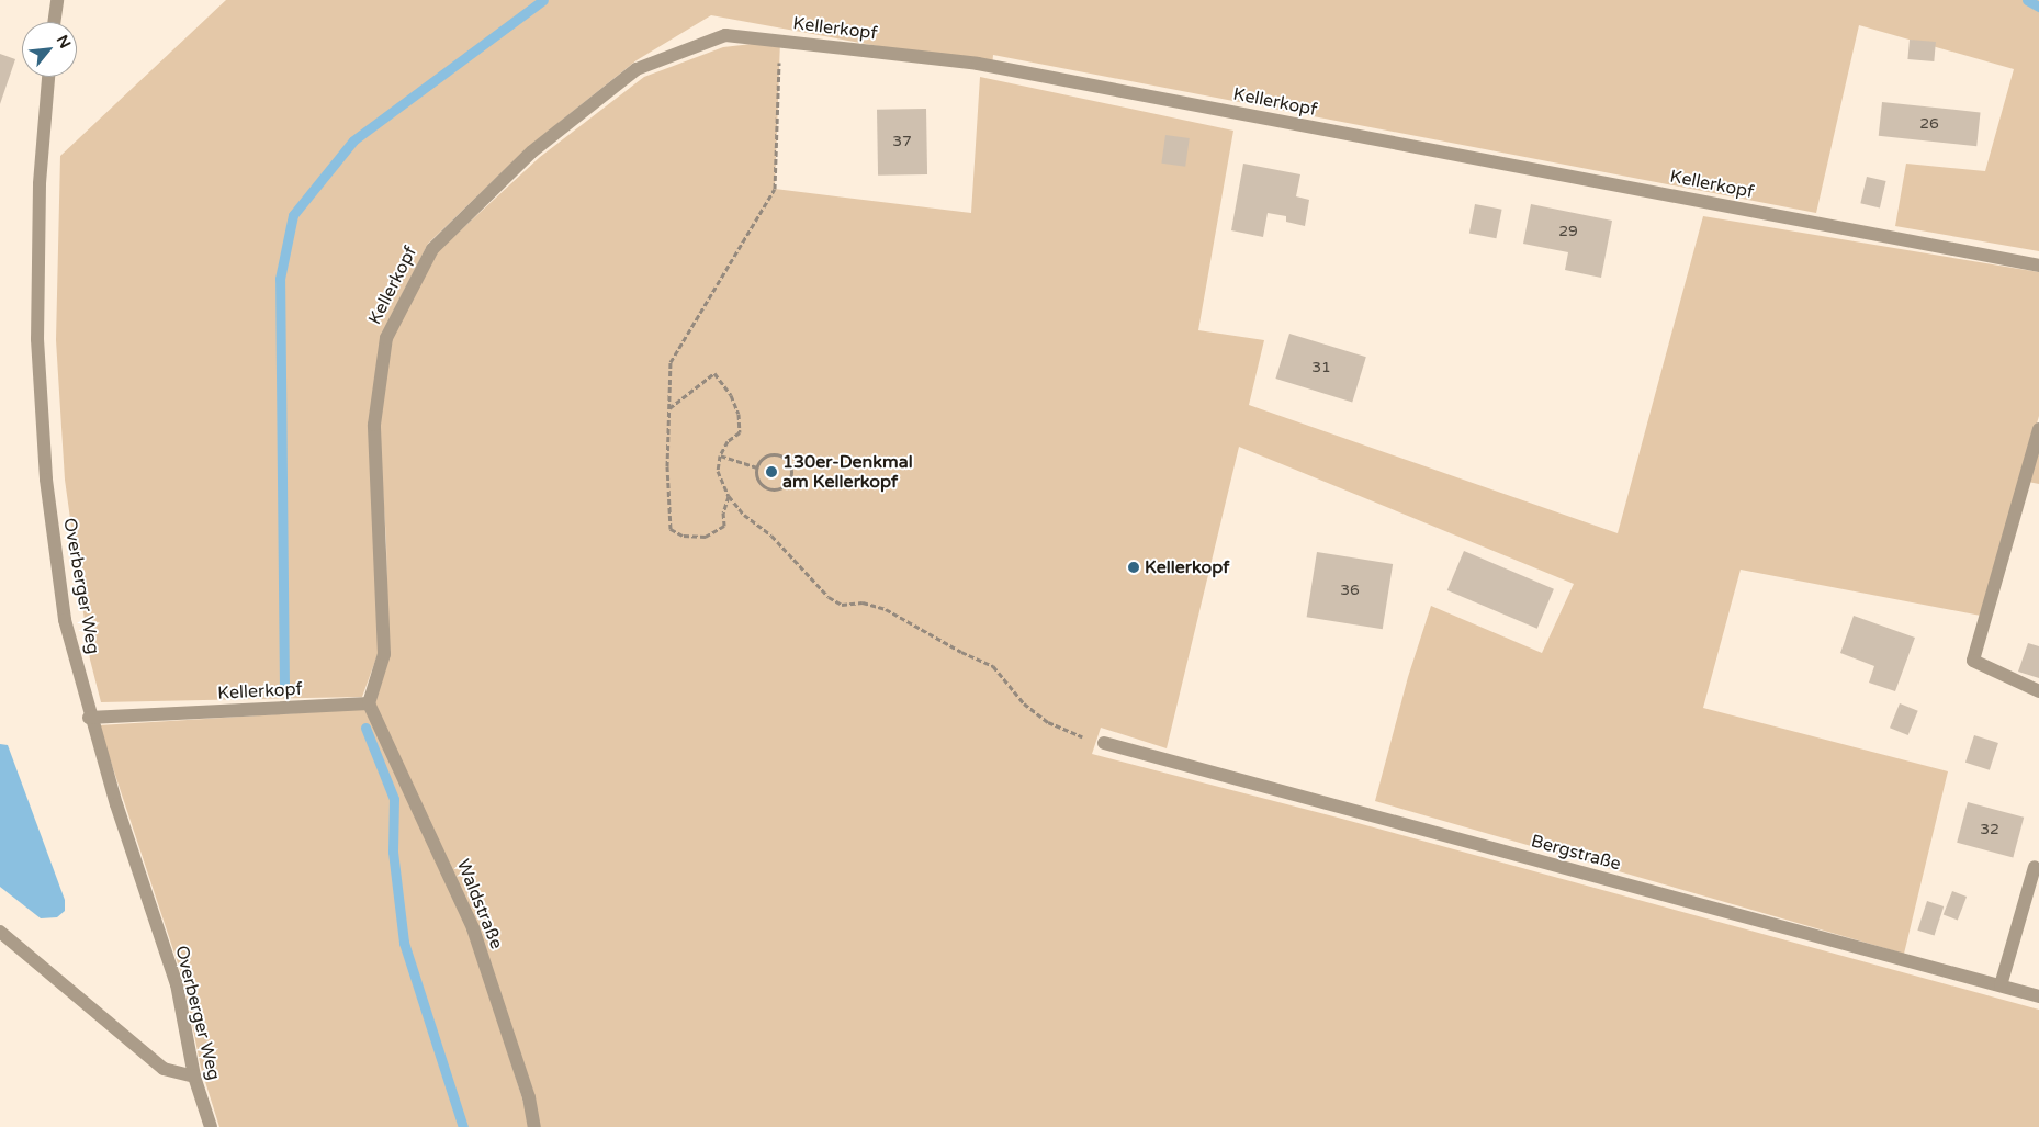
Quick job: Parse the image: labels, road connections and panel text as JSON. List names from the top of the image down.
{
  "streets": {
    "street": [
      "Kellerkopf",
      "Overberger Weg",
      "Bergstraße",
      "Waldstraße"
    ]
  },
  "crossings": [
    ["Kellerkopf", "Overberger Weg"],
    ["Kellerkopf", "Waldstraße"]
  ],
  "places": ["130er-Denkmal am Kellerkopf", "Kellerkopf"],
  "house_numbers": [
    "26",
    "37",
    "29",
    "31",
    "36",
    "32"
  ],
  "north": "top right"
}
